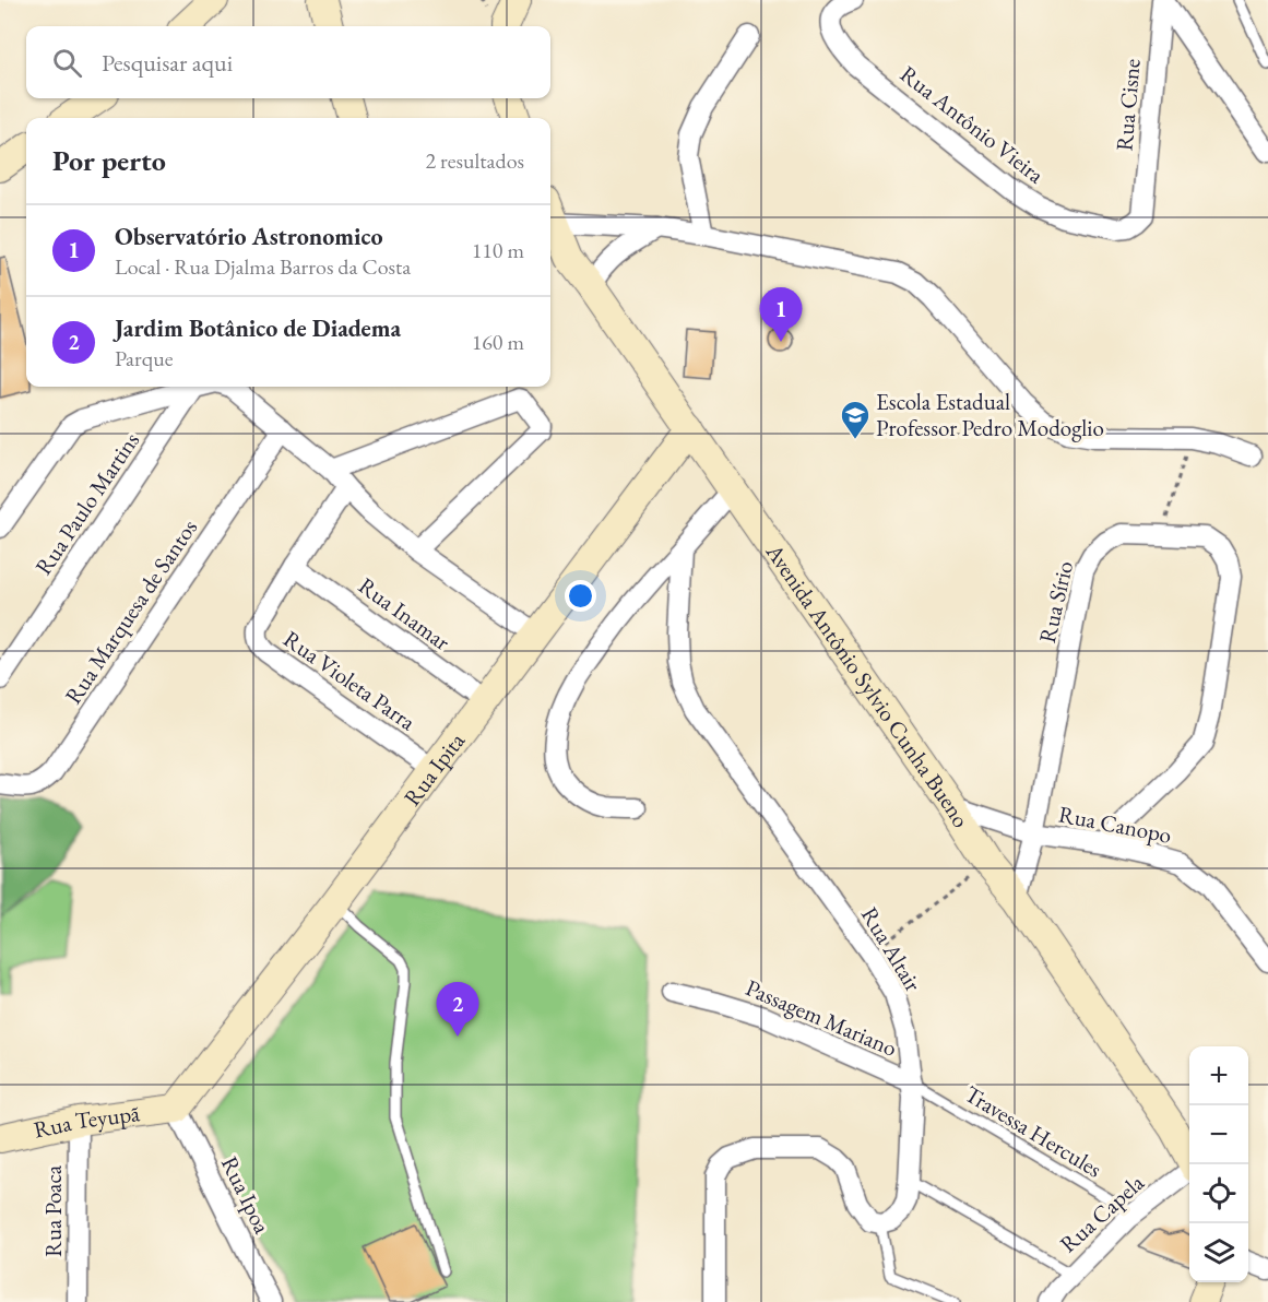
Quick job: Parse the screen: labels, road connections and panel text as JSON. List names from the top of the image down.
{
  "streets": {
    "main road": ["Avenida Antônio Sylvio Cunha Bueno", "Rua Ipita", "Rua Teyupã"],
    "street": [
      "Rua Cisne",
      "Rua Antônio Vieira",
      "Rua Paulo Martins",
      "Rua Sírio",
      "Rua Marquesa de Santos",
      "Rua Inamar",
      "Rua Violeta Parra",
      "Rua Canopo",
      "Rua Altair",
      "Passagem Mariano",
      "Rua Ipoa",
      "Rua Poaca",
      "Rua Capela"
    ],
    "lane": ["Travessa Hercules"]
  },
  "crossings": [
    ["Rua Cisne", "Rua Antônio Vieira"],
    ["Rua Sírio", "Avenida Antônio Sylvio Cunha Bueno"],
    ["Rua Sírio", "Rua Canopo"],
    ["Rua Inamar", "Rua Violeta Parra"],
    ["Rua Inamar", "Rua Ipita"],
    ["Rua Violeta Parra", "Rua Ipita"],
    ["Avenida Antônio Sylvio Cunha Bueno", "Rua Ipita"],
    ["Avenida Antônio Sylvio Cunha Bueno", "Rua Canopo"],
    ["Rua Ipita", "Rua Teyupã"],
    ["Rua Ipita", "Rua Ipoa"],
    ["Rua Altair", "Passagem Mariano"],
    ["Rua Altair", "Travessa Hercules"],
    ["Passagem Mariano", "Travessa Hercules"],
    ["Rua Teyupã", "Rua Ipoa"],
    ["Rua Teyupã", "Rua Poaca"],
    ["Travessa Hercules", "Rua Capela"]
  ],
  "places": {
    "school or university": ["Escola Estadual Professor Pedro Modoglio"]
  },
  "page": {
    "search": "Pesquisar aqui",
    "heading": ["Por perto", "2 resultados"],
    "list": [
      {
        "mark": "1",
        "name": "Observatório Astronomico",
        "note": "Local · Rua Djalma Barros da Costa",
        "value": "110 m"
      },
      {
        "mark": "2",
        "name": "Jardim Botânico de Diadema",
        "note": "Parque",
        "value": "160 m"
      }
    ],
    "pins": ["1", "2"],
    "map_buttons": ["+", "−"]
  }
}
